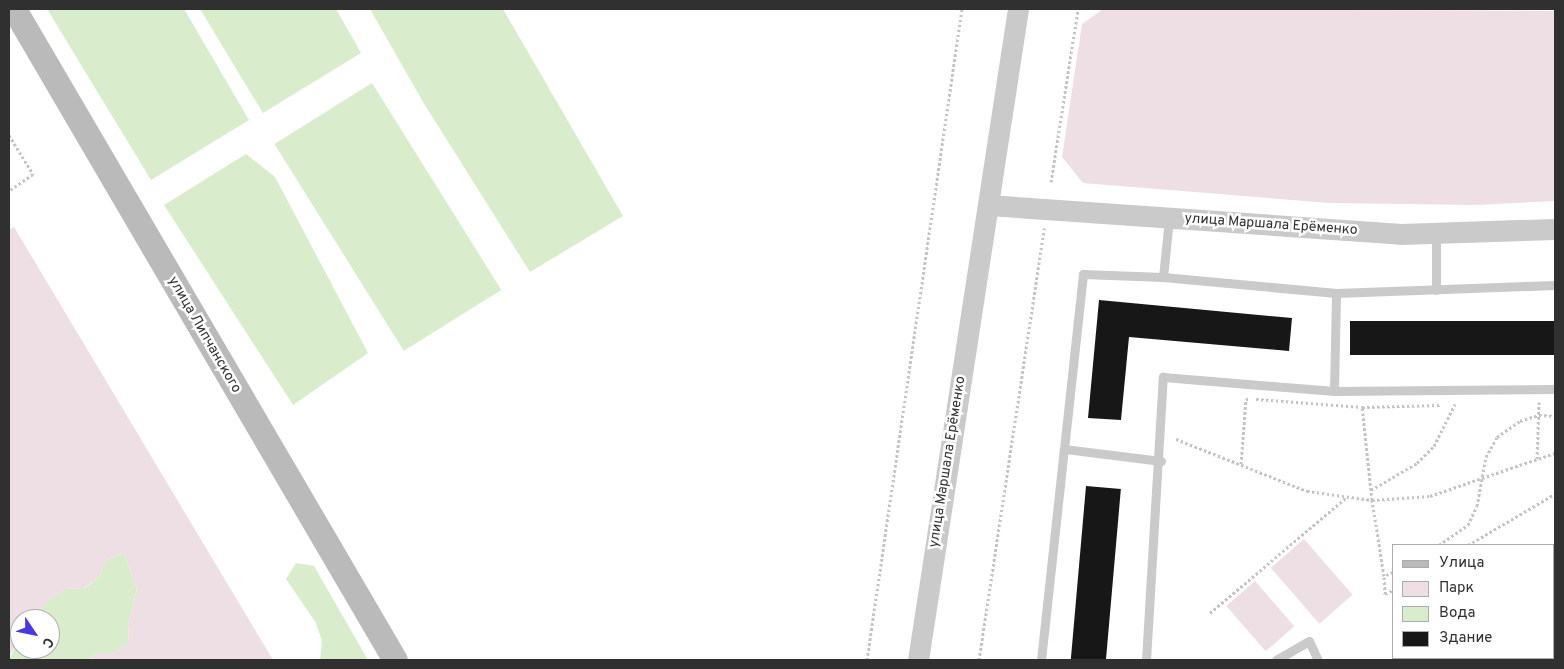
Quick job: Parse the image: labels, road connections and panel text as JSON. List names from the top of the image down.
{
  "streets": {
    "main road": ["улица Липчанского"],
    "street": ["улица Маршала Ерёменко"]
  },
  "legend": [
    "Улица",
    "Парк",
    "Вода",
    "Здание"
  ],
  "north": "bottom right"
}
